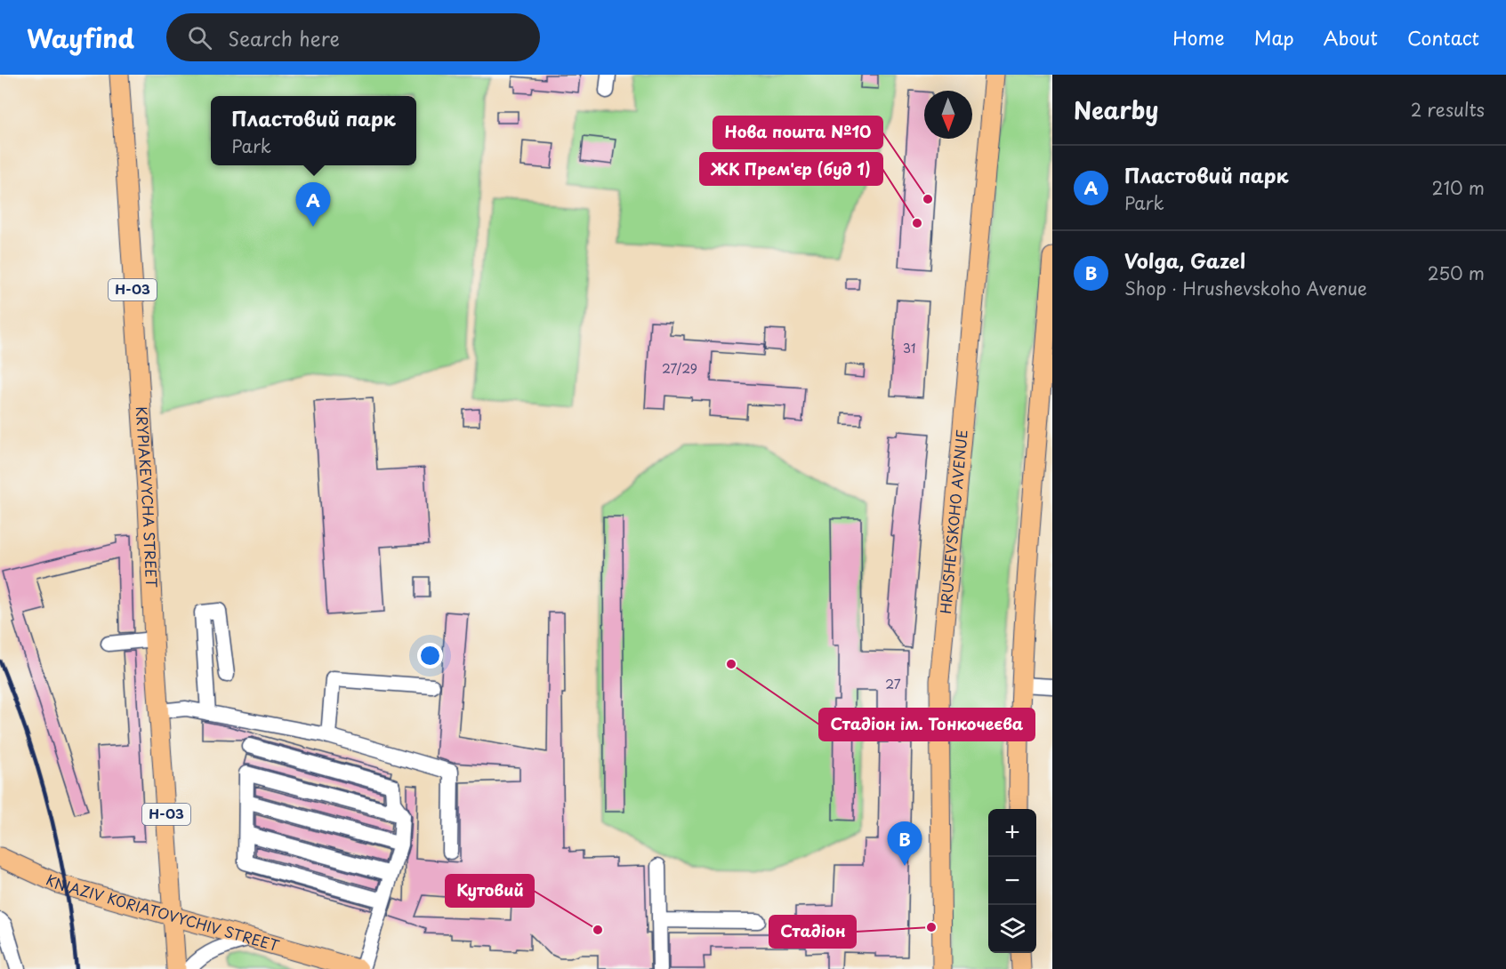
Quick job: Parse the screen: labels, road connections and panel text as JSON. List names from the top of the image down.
{
  "streets": {
    "main road": [
      "Н-03",
      "KRYPIAKEVYCHA STREET",
      "HRUSHEVSKOHO AVENUE",
      "KNIAZIV KORIATOVYCHIV STREET"
    ]
  },
  "crossings": [
    ["Н-03", "KRYPIAKEVYCHA STREET"],
    ["Н-03", "KNIAZIV KORIATOVYCHIV STREET"],
    ["KRYPIAKEVYCHA STREET", "KNIAZIV KORIATOVYCHIV STREET"]
  ],
  "places": [
    "Нова пошта №10",
    "ЖК Прем'єр (буд 1)",
    "Стадіон ім. Тонкочеєва",
    "Стадіон",
    "Кутовий"
  ],
  "house_numbers": ["31", "27/29", "27"],
  "north": "bottom",
  "page": {
    "header": "Wayfind",
    "search": "Search here",
    "nav": [
      "Home",
      "Map",
      "About",
      "Contact"
    ],
    "heading": ["Nearby", "2 results"],
    "popup": ["Пластовий парк", "Park"],
    "list": [
      {
        "mark": "A",
        "name": "Пластовий парк",
        "note": "Park",
        "value": "210 m"
      },
      {
        "mark": "B",
        "name": "Volga, Gazel",
        "note": "Shop · Hrushevskoho Avenue",
        "value": "250 m"
      }
    ],
    "pins": ["A", "B"],
    "map_buttons": ["+", "−"]
  }
}
